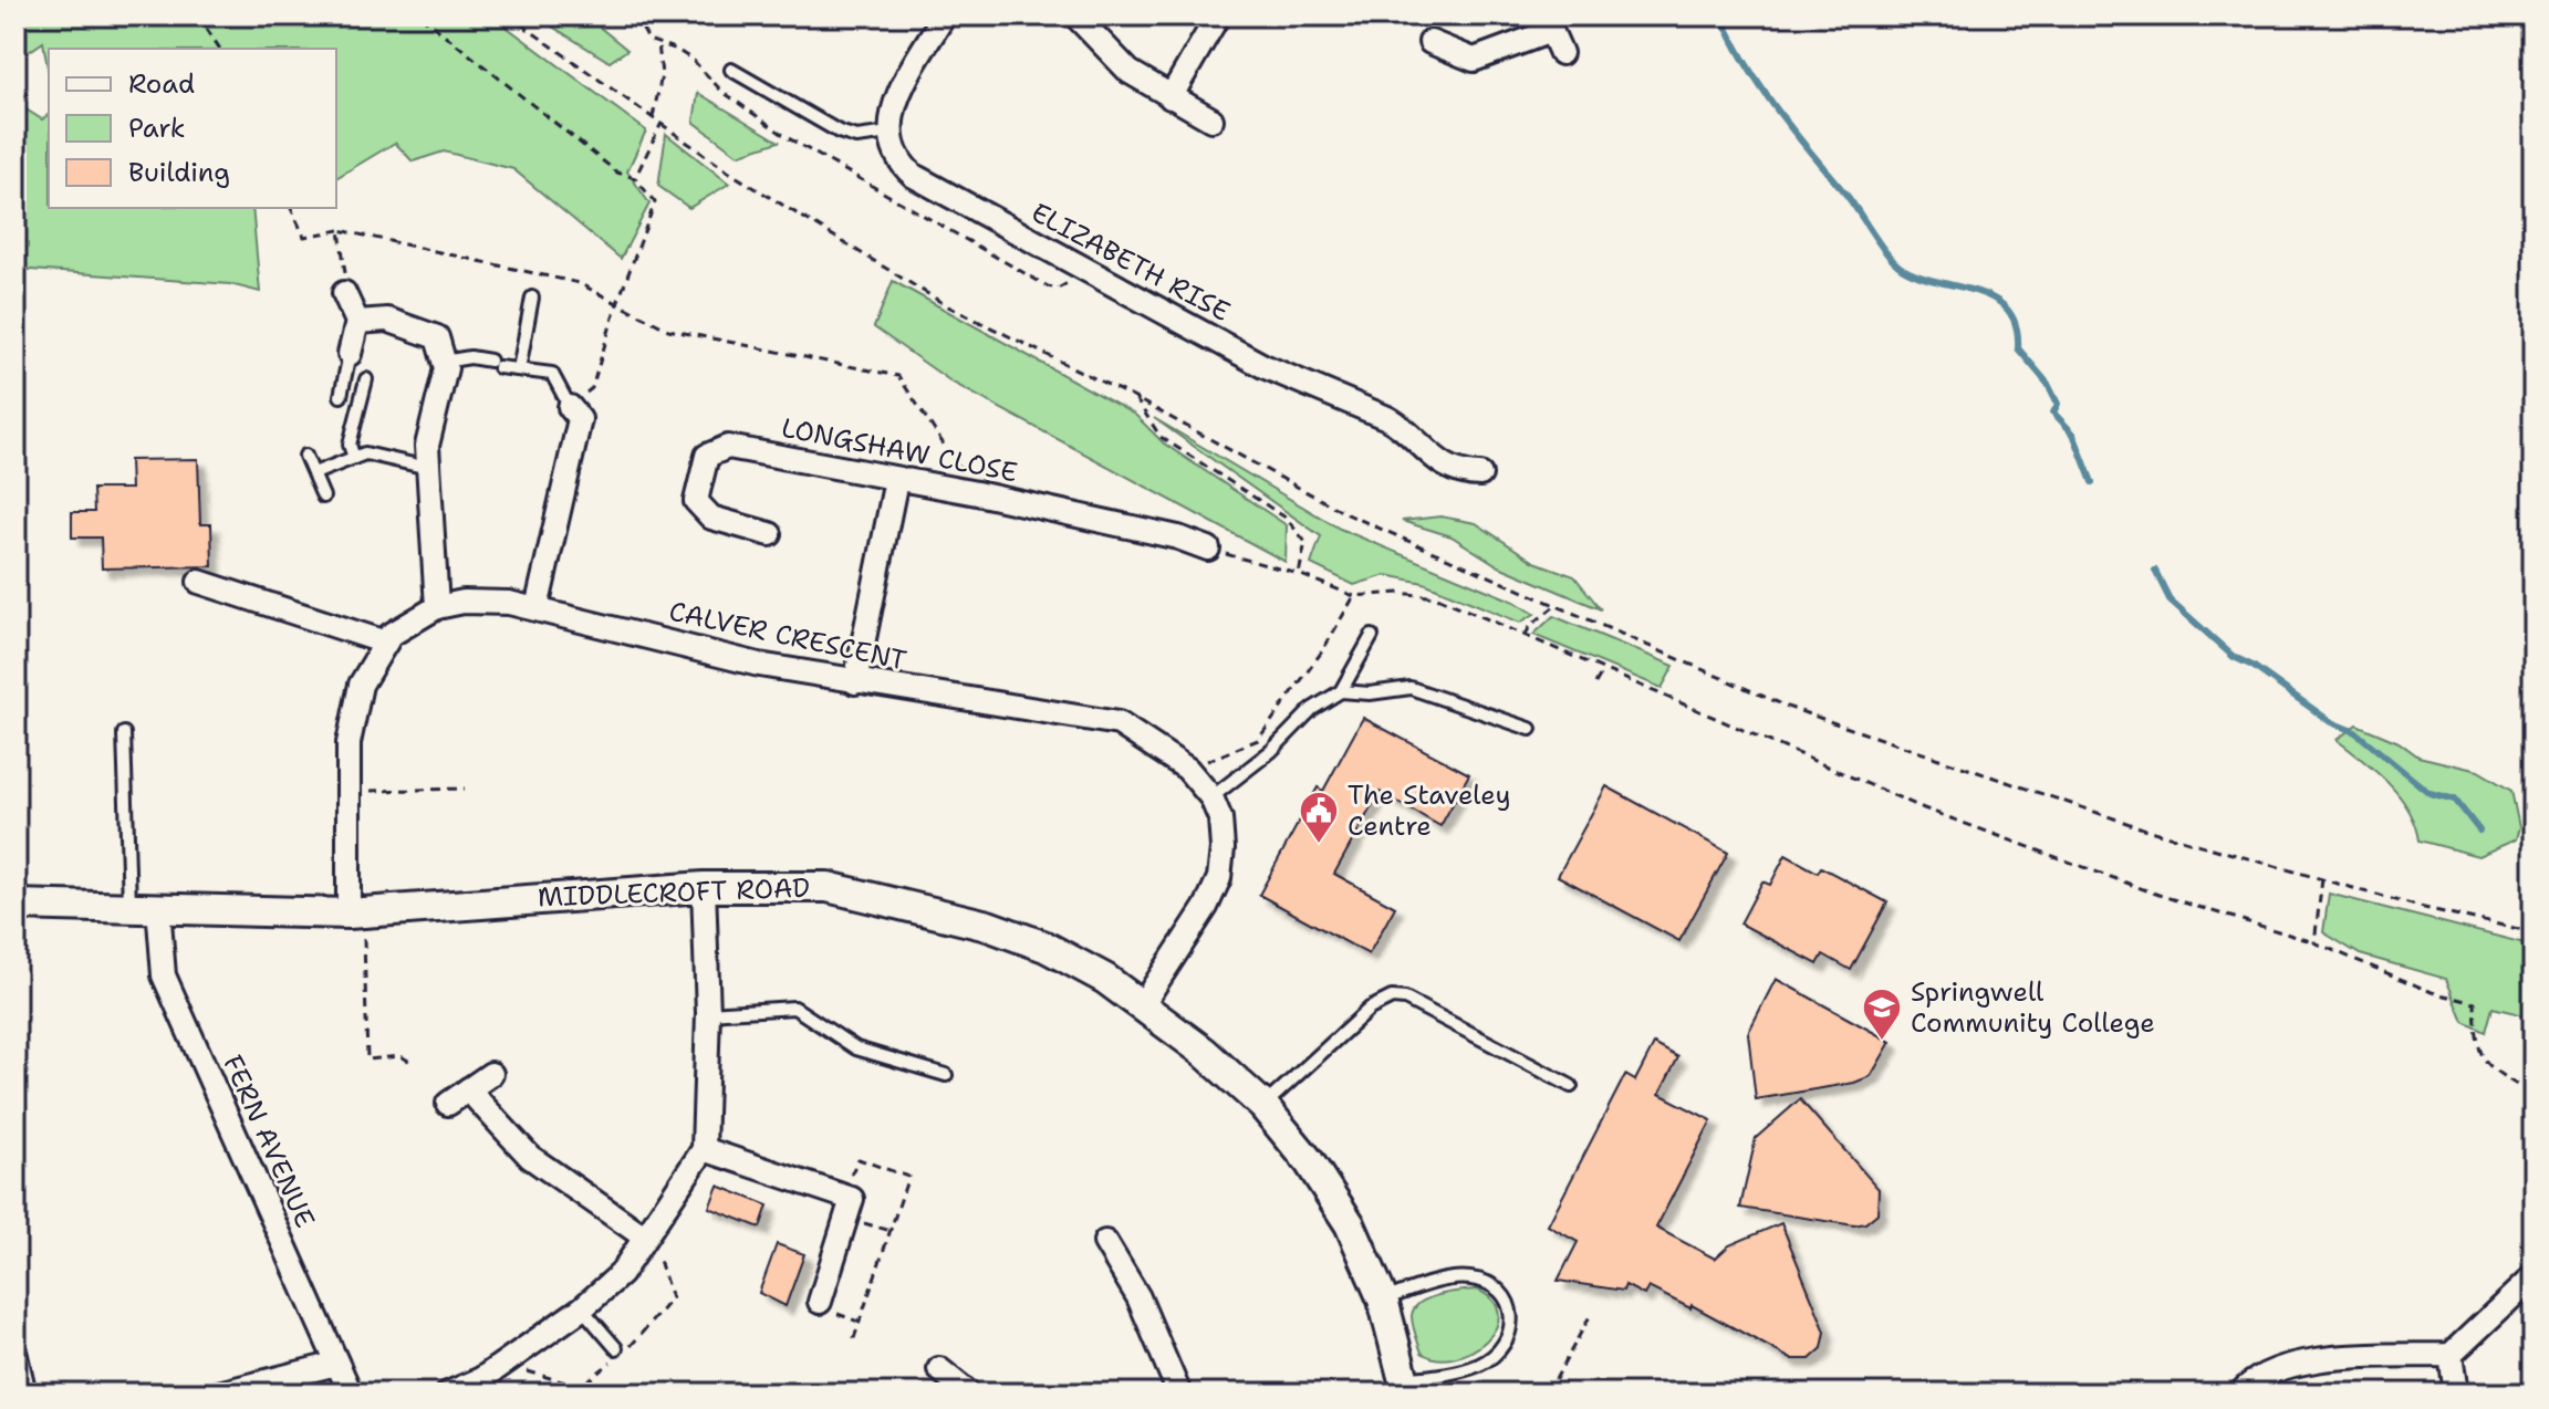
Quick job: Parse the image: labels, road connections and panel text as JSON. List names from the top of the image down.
{
  "streets": {
    "street": [
      "ELIZABETH RISE",
      "LONGSHAW CLOSE",
      "CALVER CRESCENT",
      "MIDDLECROFT ROAD",
      "FERN AVENUE"
    ]
  },
  "crossings": [
    ["CALVER CRESCENT", "MIDDLECROFT ROAD"],
    ["MIDDLECROFT ROAD", "FERN AVENUE"]
  ],
  "places": {
    "public building": ["The Staveley Centre"],
    "school or university": ["Springwell Community College"]
  },
  "legend": ["Road", "Park", "Building"]
}
